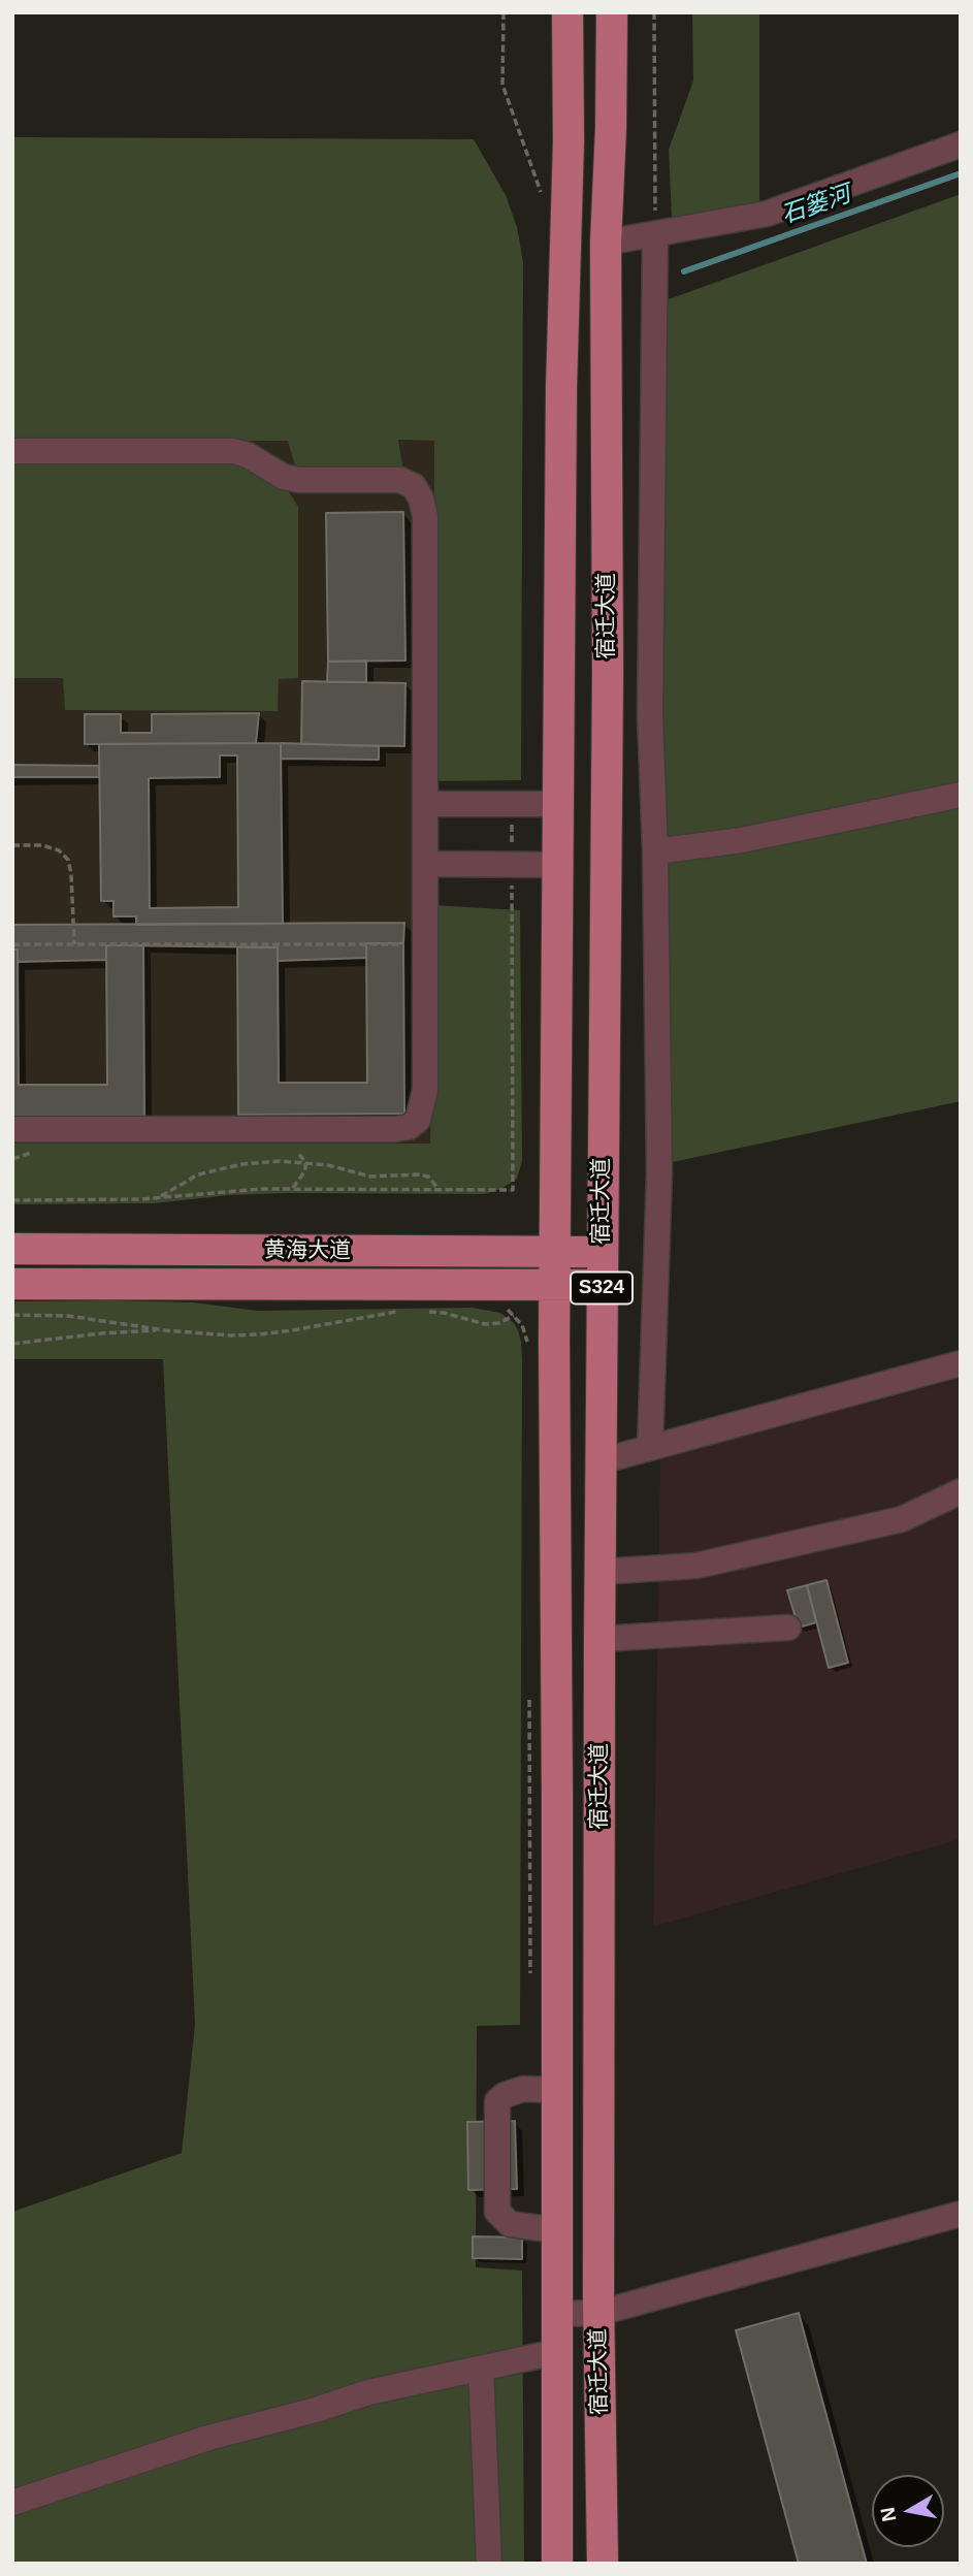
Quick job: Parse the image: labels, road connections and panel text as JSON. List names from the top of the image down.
{
  "streets": {
    "main road": ["宿迁大道", "黄海大道", "S324"]
  },
  "crossings": [
    ["宿迁大道", "黄海大道"]
  ],
  "water": ["石篓河"],
  "north": "left"
}
